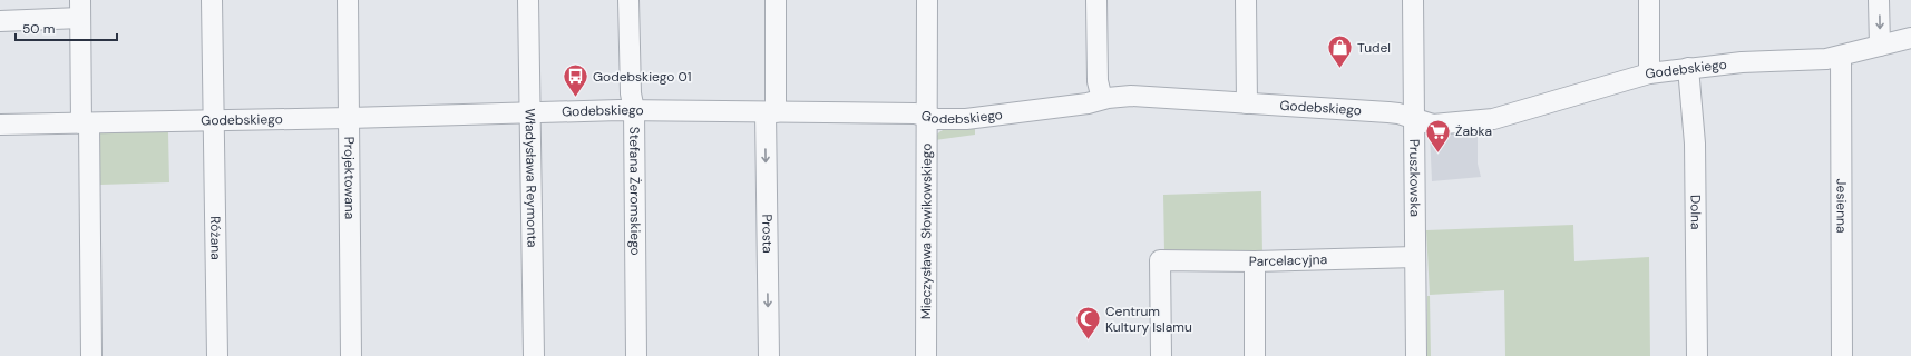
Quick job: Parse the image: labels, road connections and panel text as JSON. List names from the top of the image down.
{
  "streets": {
    "street": [
      "Godebskiego",
      "Projektowana",
      "Władysława Reymonta",
      "Pruszkowska",
      "Stefana Żeromskiego",
      "Jesienna",
      "Dolna",
      "Mieczysława Słowikowskiego",
      "Prosta",
      "Różana",
      "Parcelacyjna"
    ]
  },
  "crossings": [
    ["Godebskiego", "Projektowana"],
    ["Godebskiego", "Władysława Reymonta"],
    ["Godebskiego", "Pruszkowska"],
    ["Godebskiego", "Stefana Żeromskiego"],
    ["Godebskiego", "Jesienna"],
    ["Godebskiego", "Dolna"],
    ["Godebskiego", "Mieczysława Słowikowskiego"],
    ["Godebskiego", "Prosta"],
    ["Godebskiego", "Różana"],
    ["Pruszkowska", "Parcelacyjna"]
  ],
  "one_way": ["Prosta"],
  "places": {
    "shop": ["Tudel"],
    "bus stop": ["Godebskiego 01"],
    "supermarket": ["Żabka"],
    "mosque": ["Centrum Kultury Islamu"]
  },
  "scale_bar": "50 m"
}
